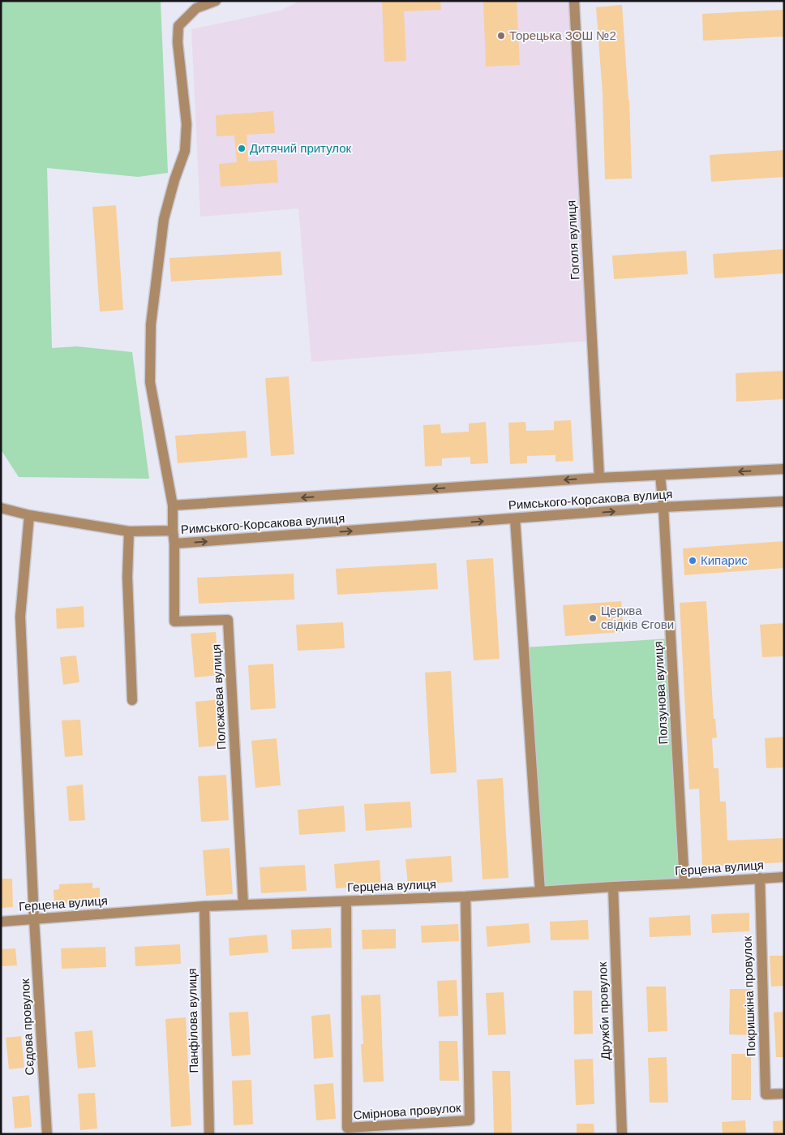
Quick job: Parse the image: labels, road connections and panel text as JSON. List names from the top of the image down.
{
  "streets": {
    "street": [
      "Гоголя вулиця",
      "Римського-Корсакова вулиця",
      "Ползунова вулиця",
      "Полєжаєва вулиця",
      "Герцена вулиця",
      "Покришкіна провулок",
      "Дружби провулок",
      "Панфілова вулиця",
      "Сєдова провулок",
      "Смірнова провулок"
    ]
  },
  "crossings": [
    ["Гоголя вулиця", "Римського-Корсакова вулиця"],
    ["Римського-Корсакова вулиця", "Ползунова вулиця"],
    ["Римського-Корсакова вулиця", "Полєжаєва вулиця"],
    ["Ползунова вулиця", "Герцена вулиця"],
    ["Полєжаєва вулиця", "Герцена вулиця"],
    ["Герцена вулиця", "Покришкіна провулок"],
    ["Герцена вулиця", "Дружби провулок"],
    ["Герцена вулиця", "Панфілова вулиця"],
    ["Герцена вулиця", "Сєдова провулок"],
    ["Герцена вулиця", "Смірнова провулок"]
  ],
  "places": [
    "Торецька ЗОШ №2",
    "Дитячий притулок",
    "Кипарис",
    "Церква свідків Єгови"
  ]
}
